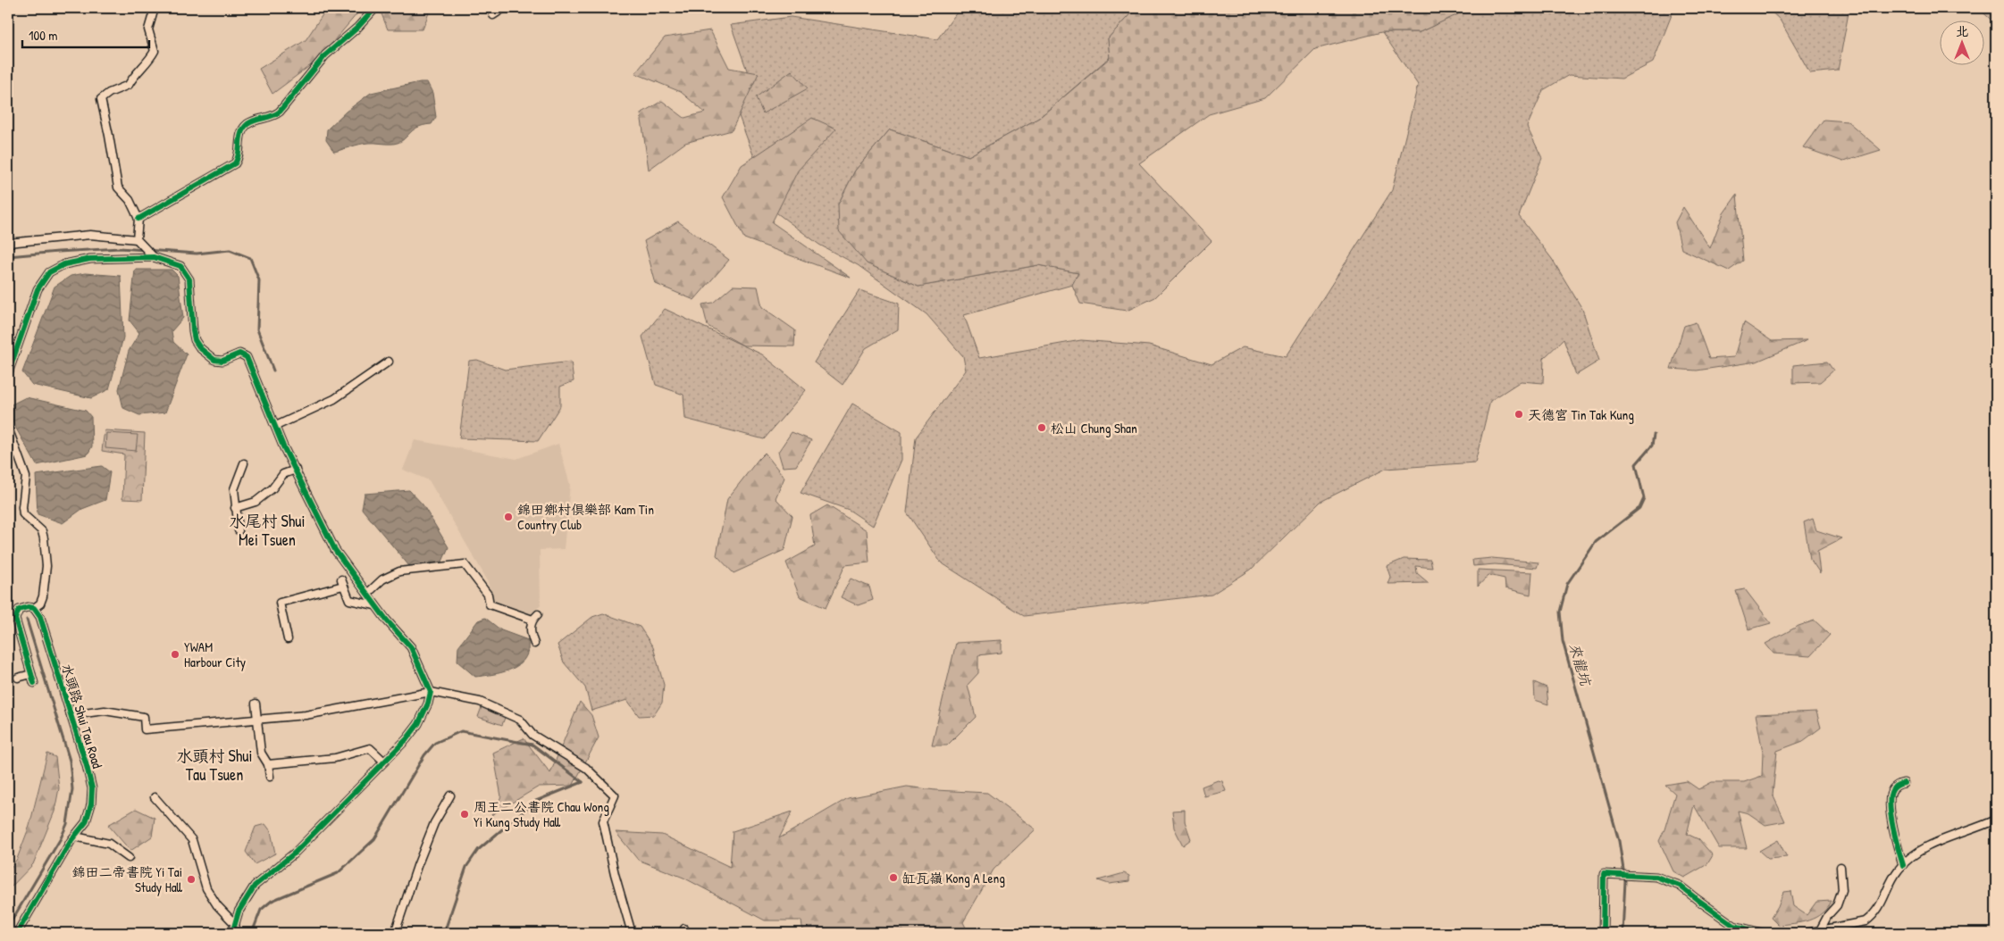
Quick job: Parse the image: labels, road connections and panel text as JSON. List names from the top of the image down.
{
  "streets": {
    "street": ["水頭路 Shui Tau Road"]
  },
  "districts": ["水尾村 Shui Mei Tsuen", "水頭村 Shui Tau Tsuen"],
  "water": ["來龍坑"],
  "places": [
    "天德宮 Tin Tak Kung",
    "松山 Chung Shan",
    "錦田鄉村俱樂部 Kam Tin Country Club",
    "YWAM Harbour City",
    "周王二公書院 Chau Wong Yi Kung Study Hall",
    "缸瓦嶺 Kong A Leng",
    "錦田二帝書院 Yi Tai Study Hall"
  ],
  "scale_bar": "100 m",
  "north": "top"
}
